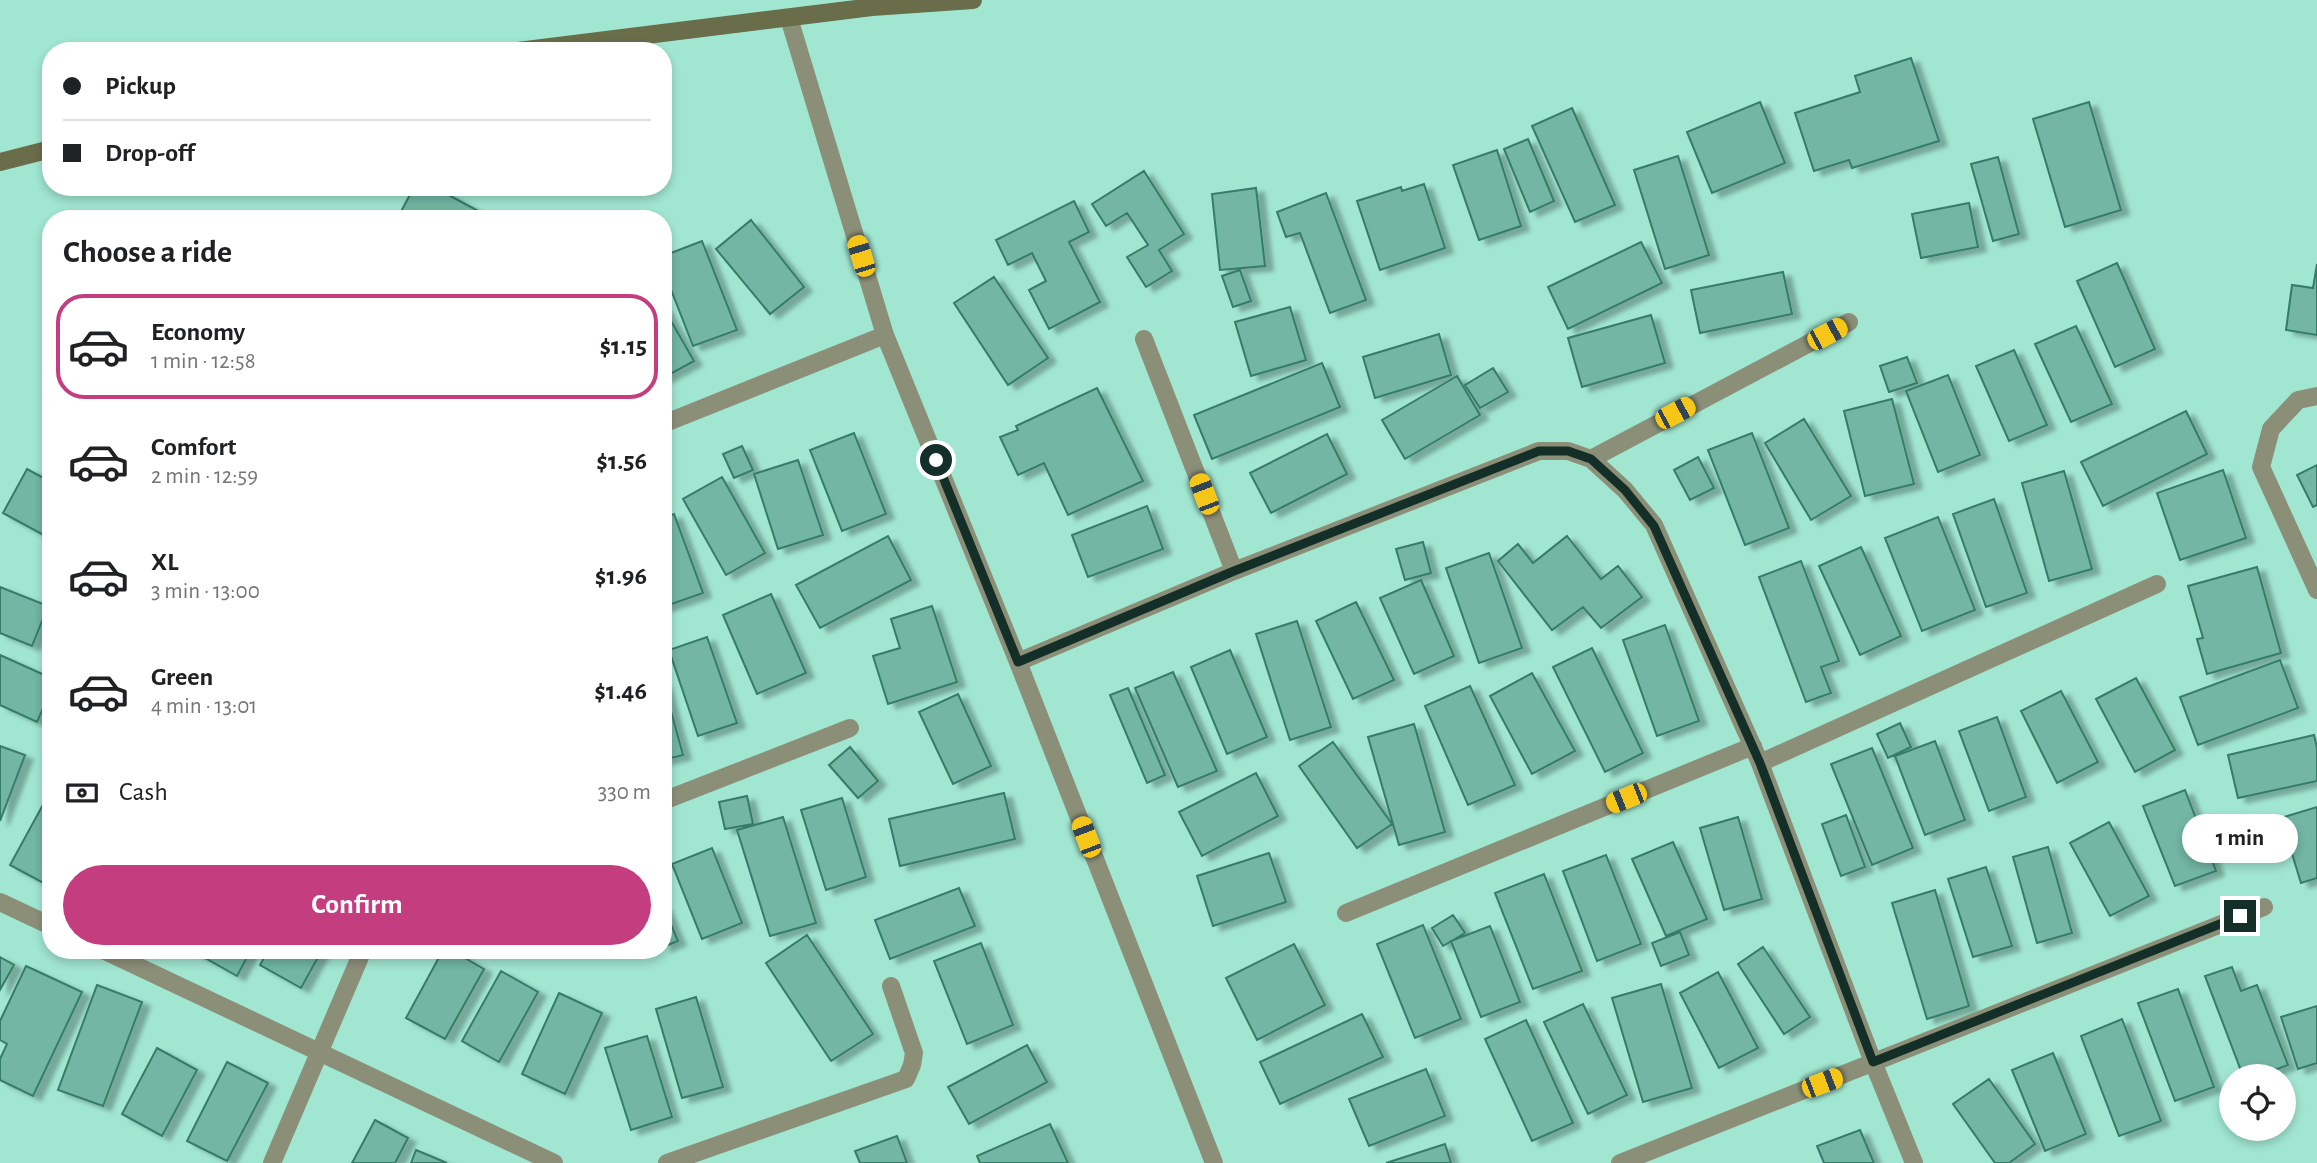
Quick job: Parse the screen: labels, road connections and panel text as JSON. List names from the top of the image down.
{
  "page": {
    "banner": ["Pickup", "Drop-off"],
    "heading": "Choose a ride",
    "list": [
      {
        "name": "Economy",
        "note": "1 min · 12:58",
        "value": "$1.15"
      },
      {
        "name": "Comfort",
        "note": "2 min · 12:59",
        "value": "$1.56"
      },
      {
        "name": "XL",
        "note": "3 min · 13:00",
        "value": "$1.96"
      },
      {
        "name": "Green",
        "note": "4 min · 13:01",
        "value": "$1.46"
      }
    ],
    "pay": ["Cash", "330 m"],
    "bubble": "1 min",
    "buttons": "Confirm"
  }
}
